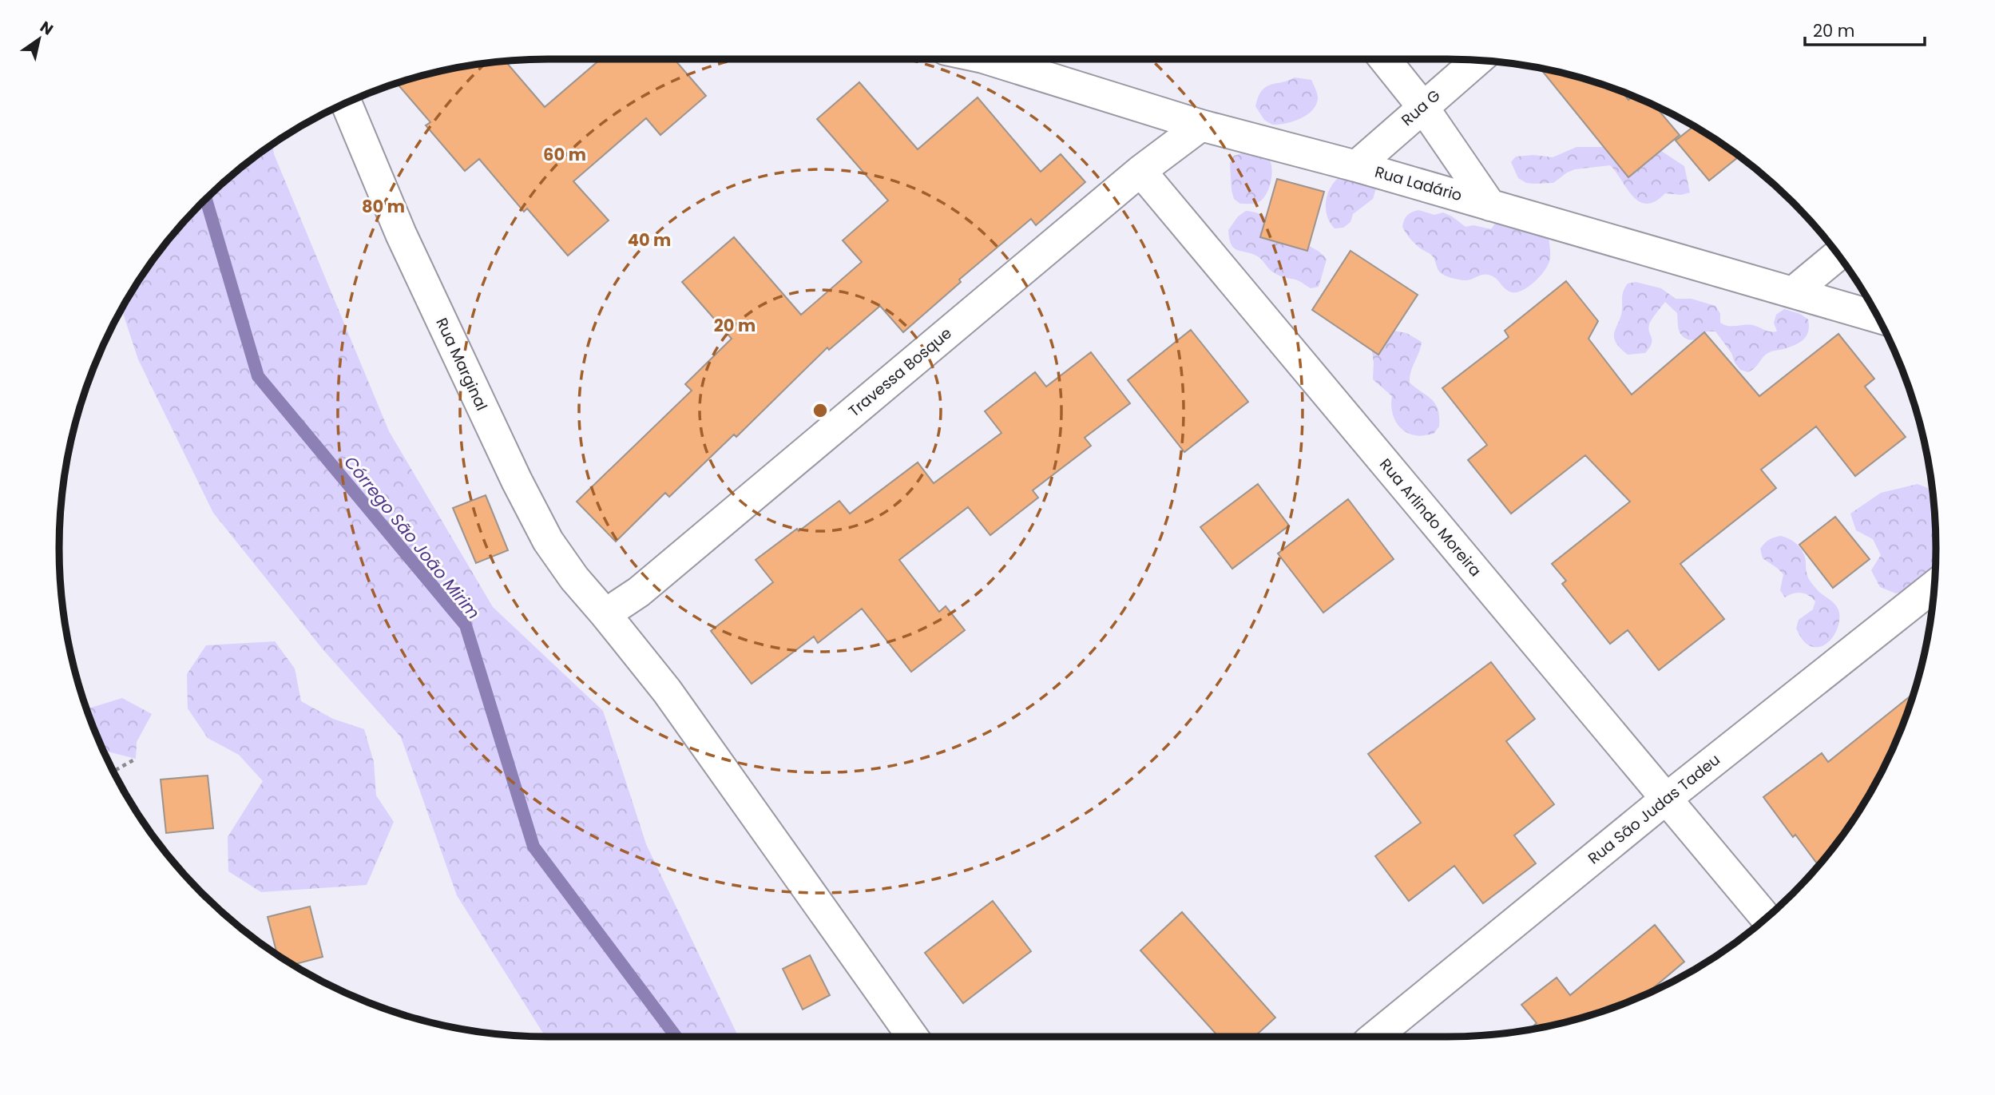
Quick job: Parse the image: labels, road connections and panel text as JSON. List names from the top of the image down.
{
  "streets": {
    "street": [
      "Rua G",
      "Rua Ladário",
      "Rua Marginal",
      "Travessa Bosque",
      "Rua Arlindo Moreira",
      "Rua São Judas Tadeu"
    ]
  },
  "crossings": [
    ["Rua G", "Rua Ladário"],
    ["Rua Marginal", "Travessa Bosque"],
    ["Travessa Bosque", "Rua Arlindo Moreira"],
    ["Rua Arlindo Moreira", "Rua São Judas Tadeu"]
  ],
  "water": ["Córrego São João Mirim"],
  "scale_bar": "20 m",
  "north": "top right",
  "rings": [
    "60 m",
    "80 m",
    "40 m",
    "20 m"
  ]
}
